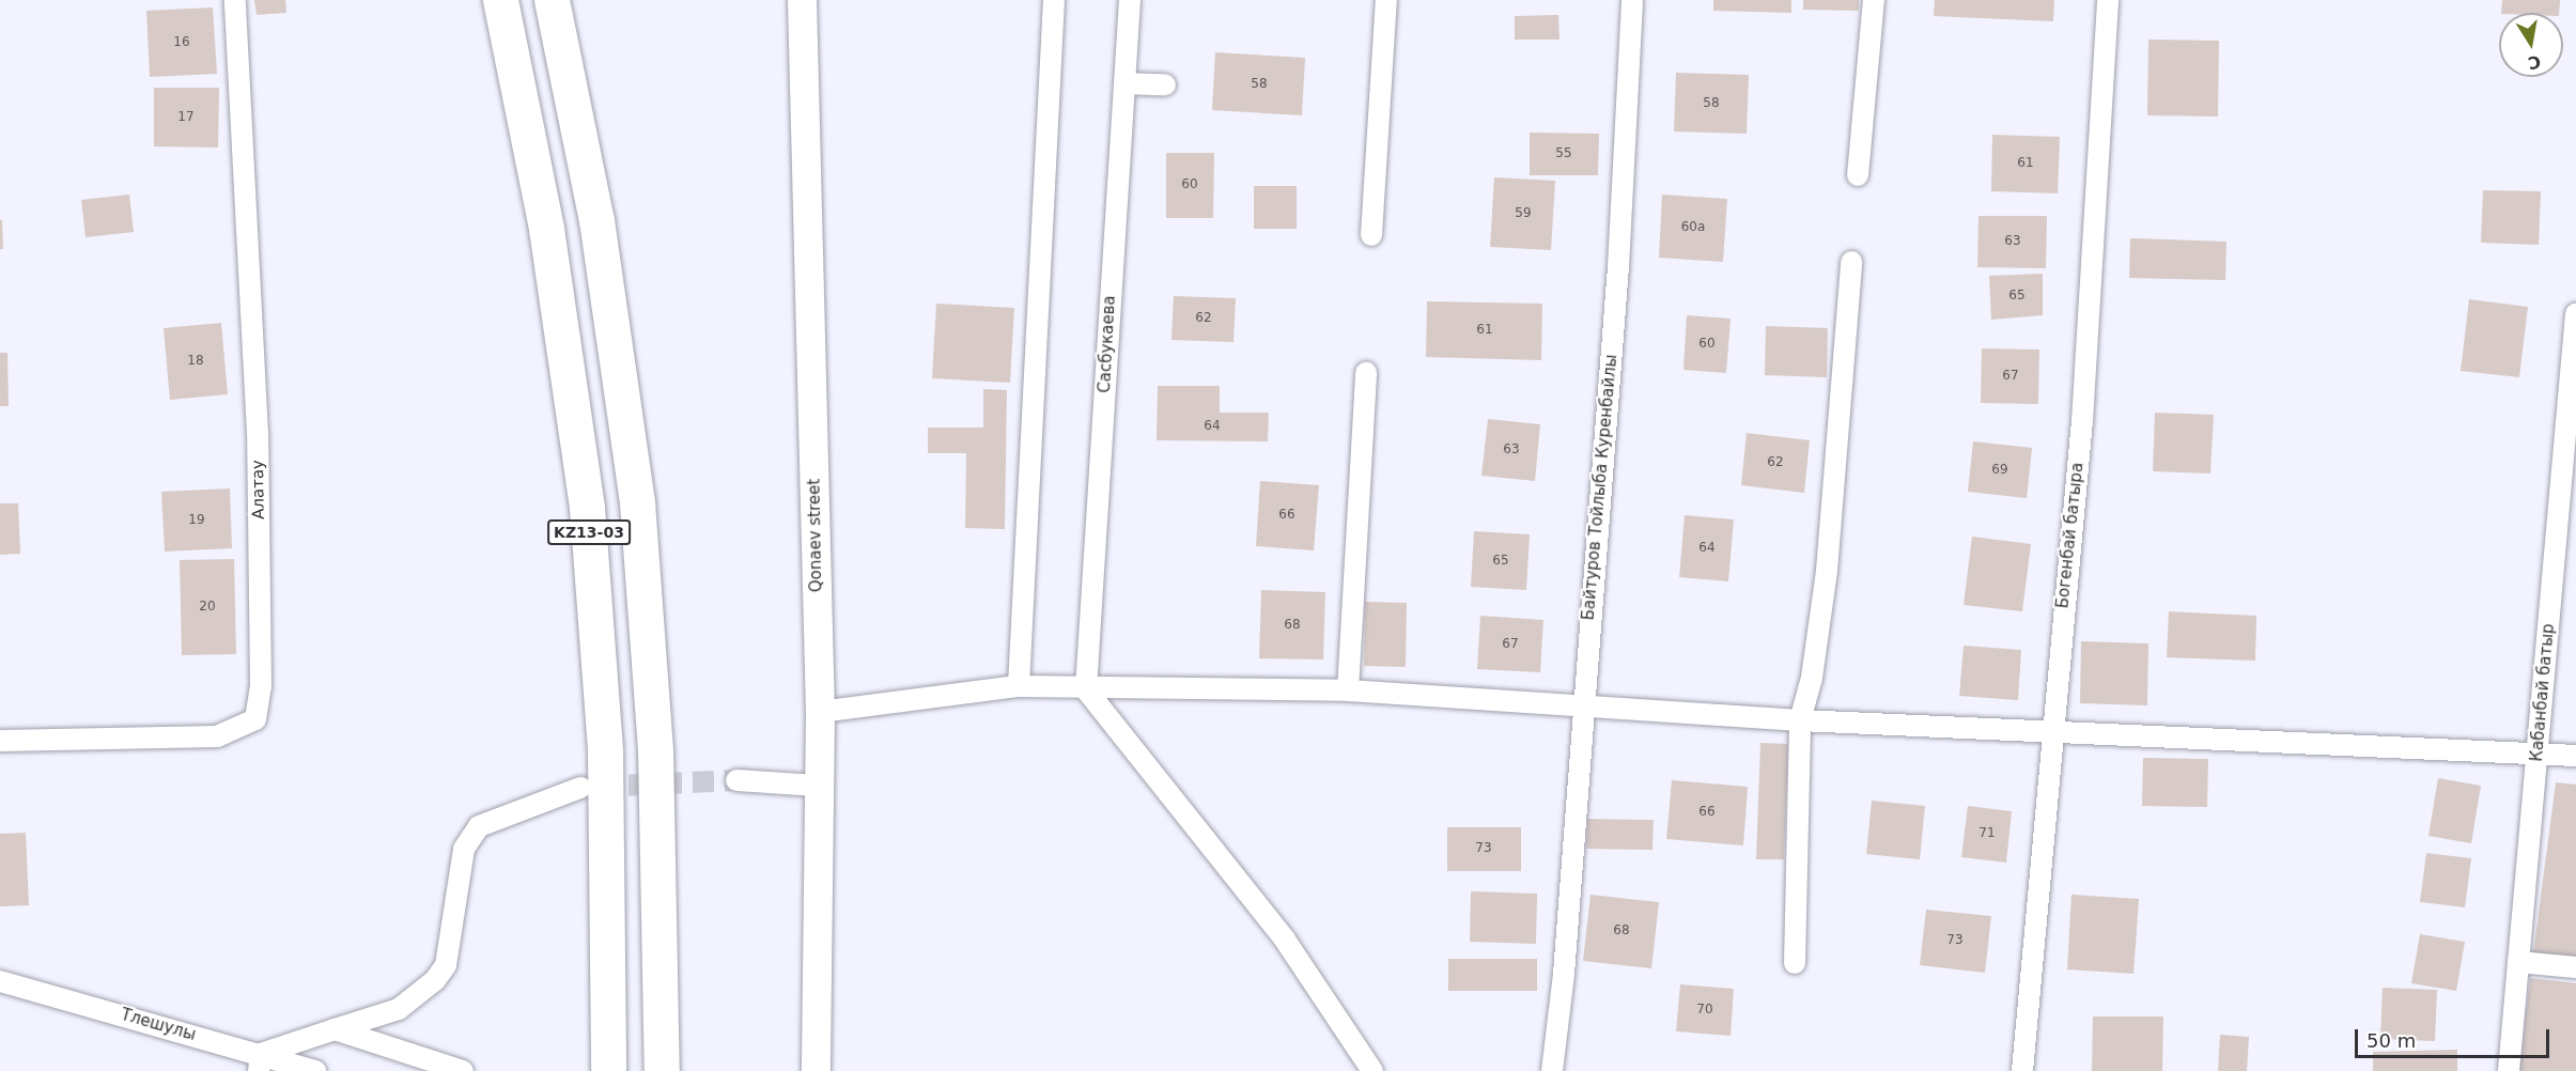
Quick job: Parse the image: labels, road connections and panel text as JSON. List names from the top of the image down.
{
  "streets": {
    "highway": ["KZ13-03"],
    "main road": ["Qonaev street"],
    "street": [
      "Сасбукаева",
      "Байтуров Тойлыба Куренбайлы",
      "Алатау",
      "Богенбай батыра",
      "Кабанбай батыр",
      "Тлешулы"
    ]
  },
  "house_numbers": [
    "16",
    "58",
    "58",
    "17",
    "55",
    "61",
    "60",
    "59",
    "60а",
    "63",
    "65",
    "62",
    "61",
    "60",
    "18",
    "67",
    "64",
    "63",
    "62",
    "69",
    "66",
    "19",
    "64",
    "65",
    "20",
    "68",
    "67",
    "66",
    "71",
    "73",
    "68",
    "73",
    "70"
  ],
  "scale_bar": "50 m",
  "north": "bottom"
}
